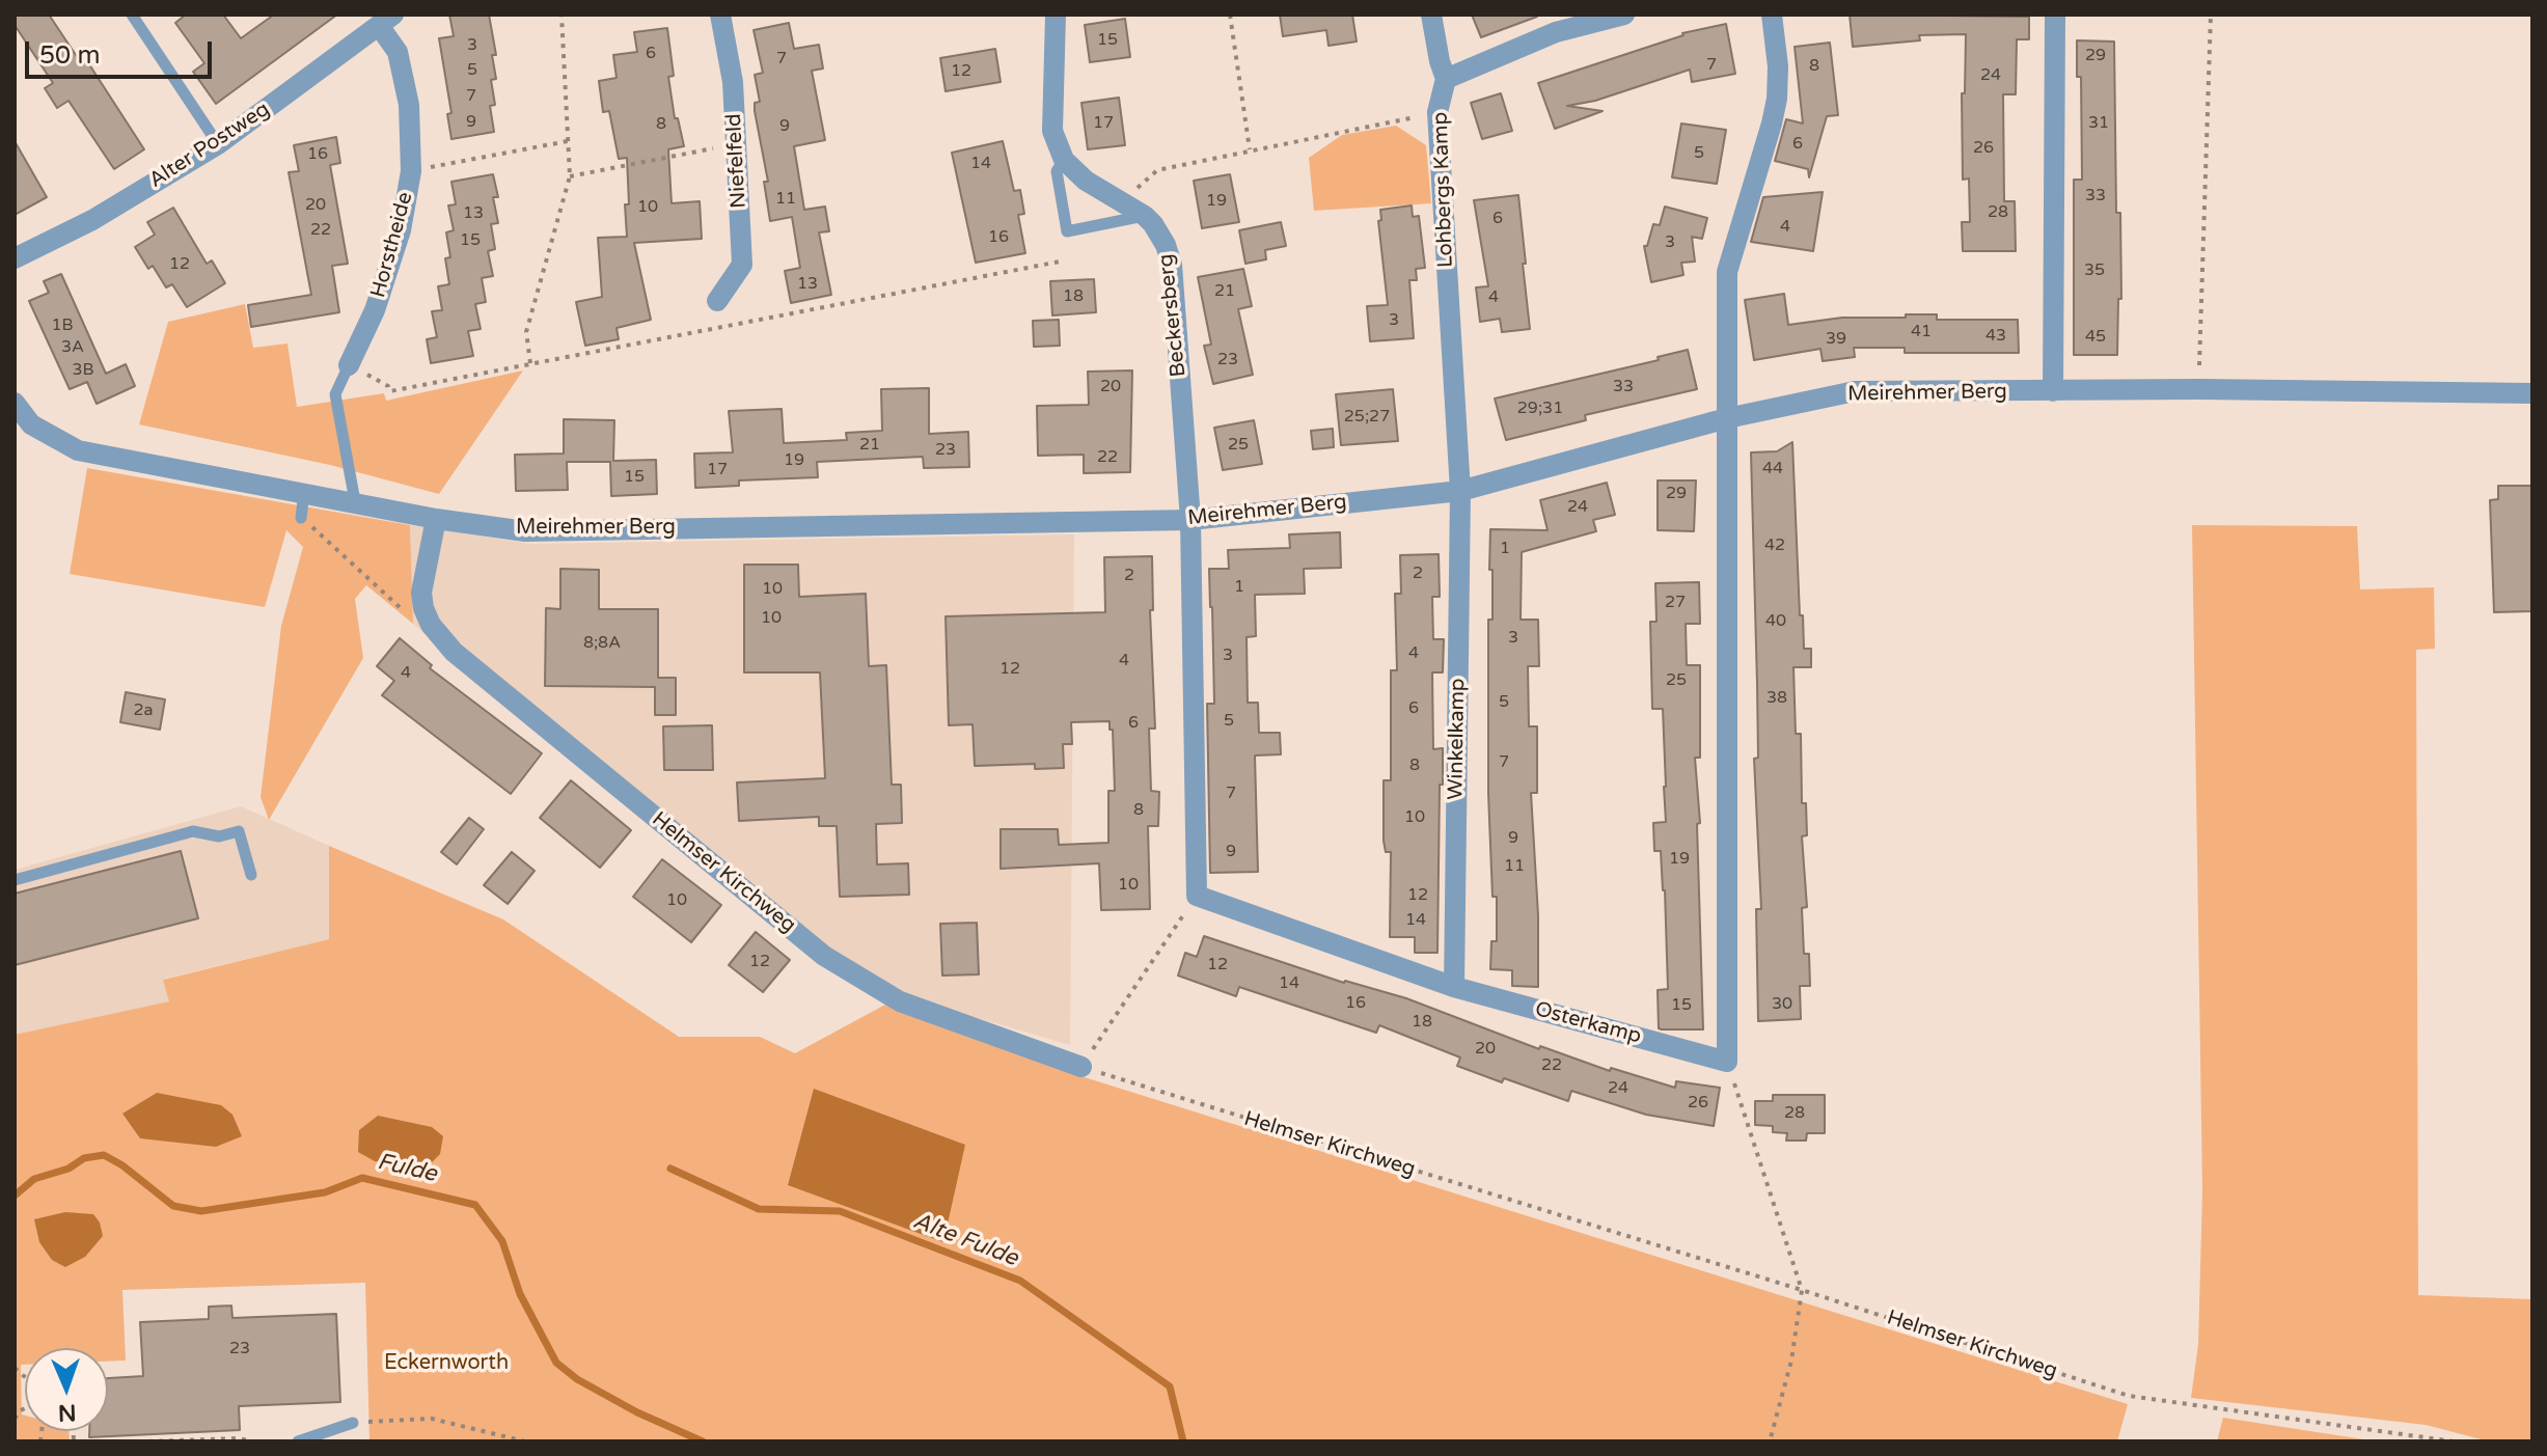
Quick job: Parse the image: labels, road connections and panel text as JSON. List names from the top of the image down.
{
  "streets": {
    "street": [
      "Alter Postweg",
      "Niefelfeld",
      "Lohbergs Kamp",
      "Horstheide",
      "Beckersberg",
      "Meirehmer Berg",
      "Winkelkamp",
      "Helmser Kirchweg",
      "Osterkamp"
    ]
  },
  "crossings": [
    ["Alter Postweg", "Horstheide"],
    ["Lohbergs Kamp", "Meirehmer Berg"],
    ["Lohbergs Kamp", "Winkelkamp"],
    ["Beckersberg", "Meirehmer Berg"],
    ["Meirehmer Berg", "Winkelkamp"],
    ["Winkelkamp", "Osterkamp"]
  ],
  "water": ["Fulde", "Alte Fulde"],
  "parks": ["Eckernworth"],
  "house_numbers": [
    "15",
    "3",
    "6",
    "29",
    "7",
    "7",
    "8",
    "5",
    "12",
    "24",
    "7",
    "9",
    "17",
    "31",
    "8",
    "9",
    "6",
    "26",
    "5",
    "16",
    "14",
    "33",
    "11",
    "19",
    "20",
    "10",
    "28",
    "13",
    "6",
    "4",
    "22",
    "16",
    "15",
    "3",
    "12",
    "35",
    "13",
    "21",
    "18",
    "4",
    "3",
    "1B",
    "41",
    "43",
    "45",
    "39",
    "3A",
    "23",
    "3B",
    "20",
    "33",
    "29;31",
    "25;27",
    "21",
    "25",
    "23",
    "22",
    "19",
    "44",
    "17",
    "15",
    "29",
    "24",
    "42",
    "1",
    "2",
    "2",
    "1",
    "10",
    "27",
    "10",
    "40",
    "3",
    "8;8A",
    "4",
    "3",
    "4",
    "12",
    "4",
    "25",
    "38",
    "5",
    "6",
    "2a",
    "5",
    "6",
    "7",
    "8",
    "7",
    "8",
    "10",
    "9",
    "9",
    "19",
    "11",
    "10",
    "12",
    "10",
    "14",
    "12",
    "12",
    "14",
    "16",
    "30",
    "15",
    "18",
    "20",
    "22",
    "24",
    "26",
    "28",
    "23"
  ],
  "scale_bar": "50 m",
  "north": "bottom"
}
